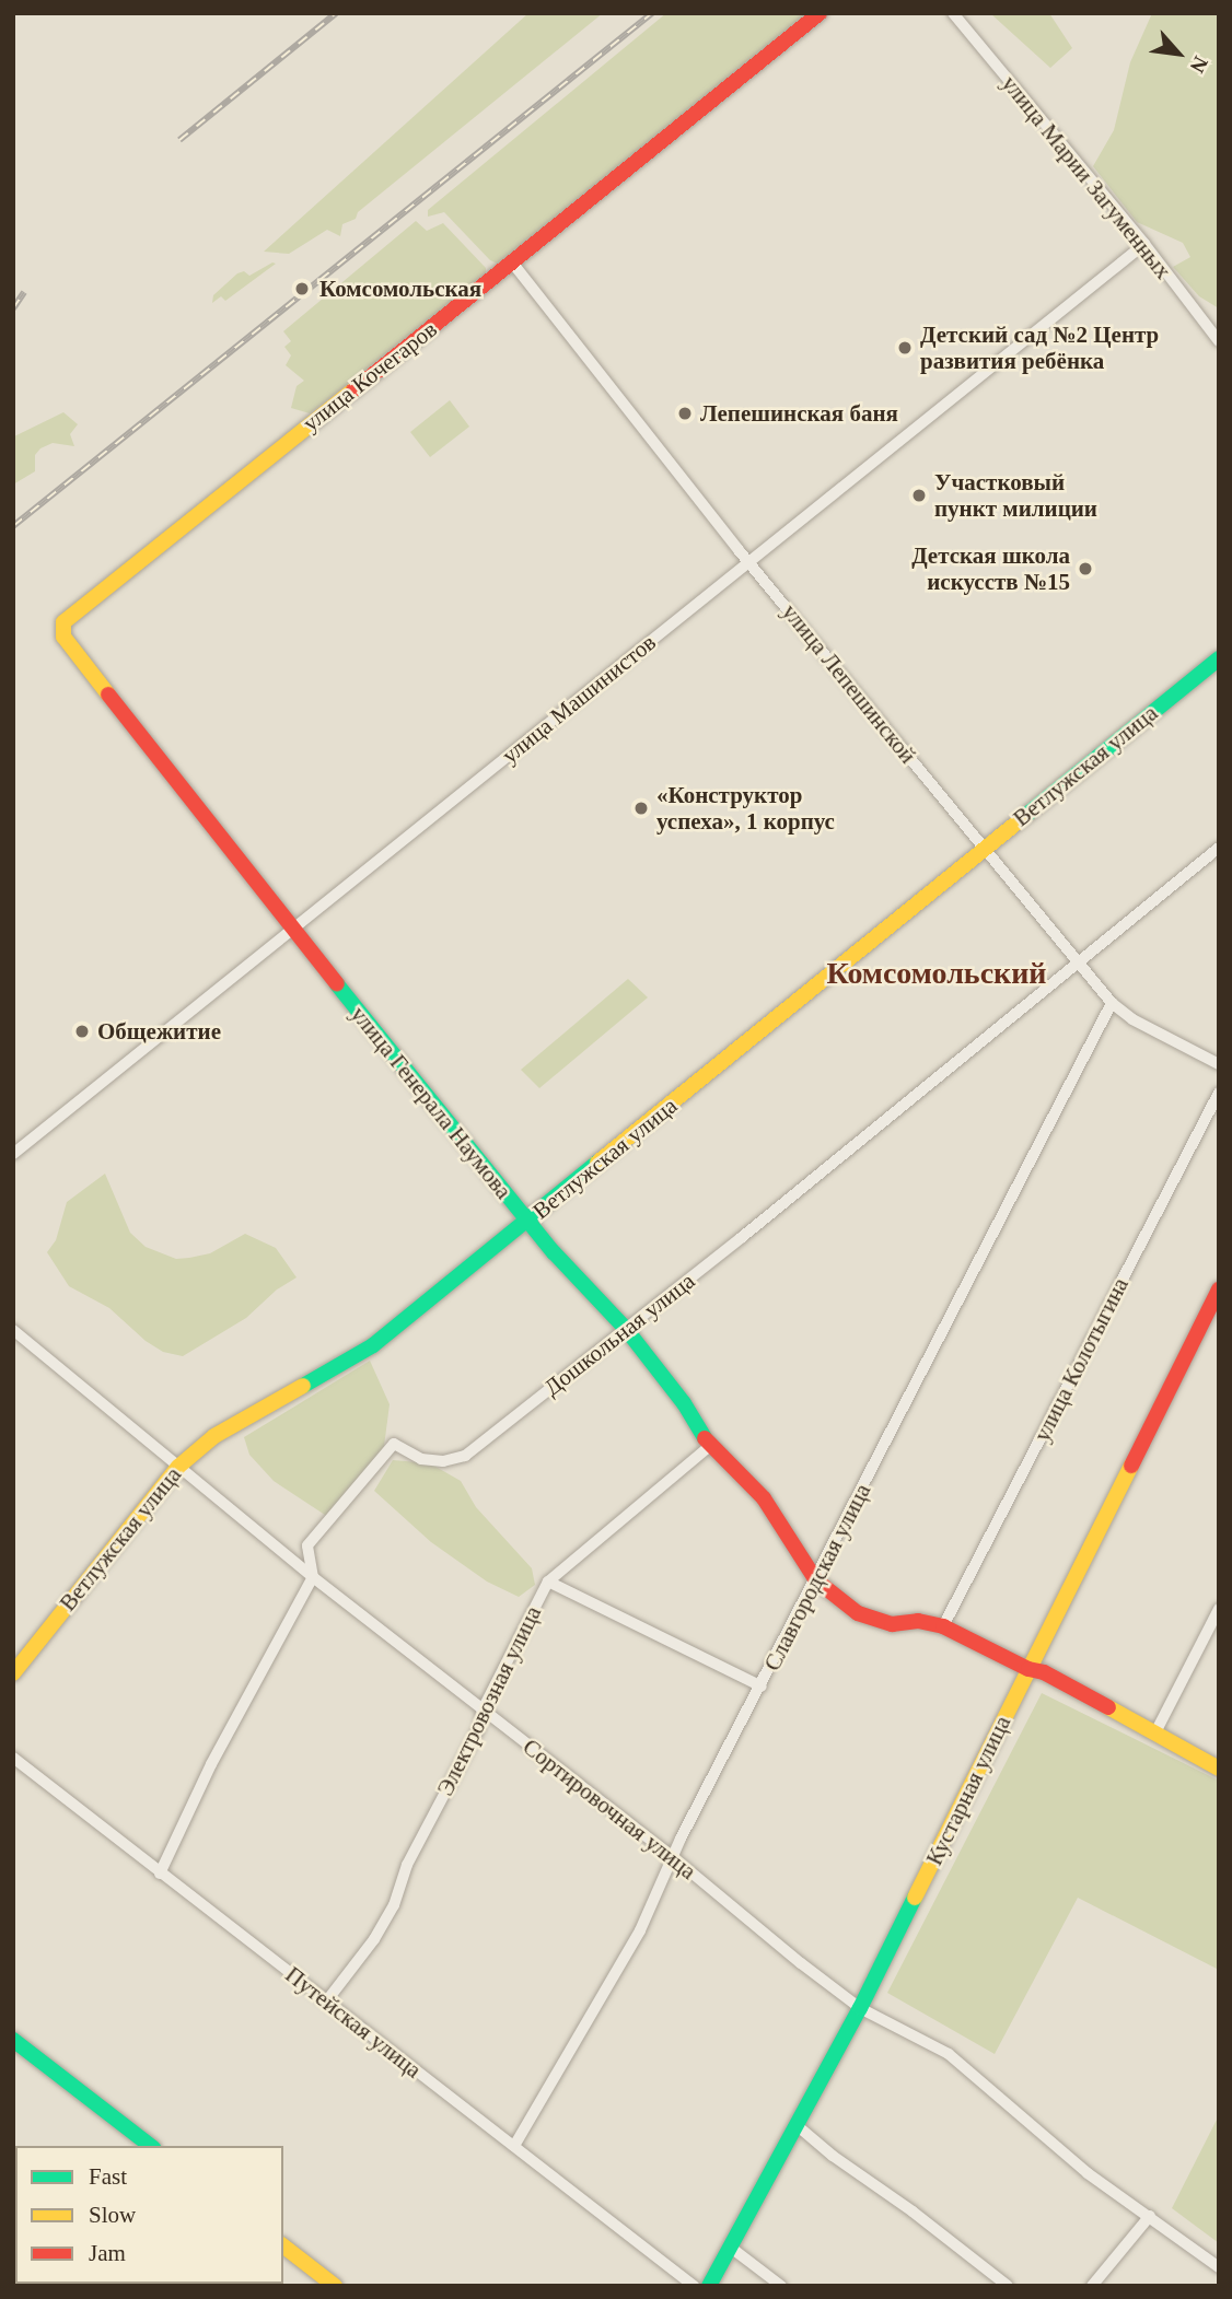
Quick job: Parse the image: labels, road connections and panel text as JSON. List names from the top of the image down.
{
  "streets": {
    "street": [
      "улица Марии Загуменных",
      "улица Кочегаров",
      "улица Лепешинской",
      "улица Машинистов",
      "Ветлужская улица",
      "улица Генерала Наумова",
      "Дошкольная улица",
      "улица Колотыгина",
      "Славгородская улица",
      "Электровозная улица",
      "Кустарная улица",
      "Сортировочная улица",
      "Путейская улица"
    ]
  },
  "crossings": [
    ["улица Марии Загуменных", "улица Машинистов"],
    ["улица Кочегаров", "улица Лепешинской"],
    ["улица Кочегаров", "улица Генерала Наумова"],
    ["улица Лепешинской", "улица Машинистов"],
    ["улица Лепешинской", "Ветлужская улица"],
    ["улица Лепешинской", "Дошкольная улица"],
    ["улица Лепешинской", "Славгородская улица"],
    ["улица Машинистов", "улица Генерала Наумова"],
    ["Ветлужская улица", "улица Генерала Наумова"],
    ["Ветлужская улица", "Сортировочная улица"],
    ["улица Генерала Наумова", "Дошкольная улица"],
    ["улица Генерала Наумова", "улица Колотыгина"],
    ["улица Генерала Наумова", "Славгородская улица"],
    ["улица Генерала Наумова", "Электровозная улица"],
    ["улица Генерала Наумова", "Кустарная улица"],
    ["Дошкольная улица", "Сортировочная улица"],
    ["Славгородская улица", "Сортировочная улица"],
    ["Славгородская улица", "Путейская улица"],
    ["Электровозная улица", "Сортировочная улица"],
    ["Электровозная улица", "Путейская улица"],
    ["Кустарная улица", "Сортировочная улица"]
  ],
  "districts": ["Комсомольский"],
  "places": [
    "Комсомольская",
    "Детский сад №2 Центр развития ребёнка",
    "Лепешинская баня",
    "Участковый пункт милиции",
    "Детская школа искусств №15",
    "«Конструктор успеха», 1 корпус",
    "Общежитие"
  ],
  "legend": ["Fast", "Slow", "Jam"],
  "north": "bottom right"
}
